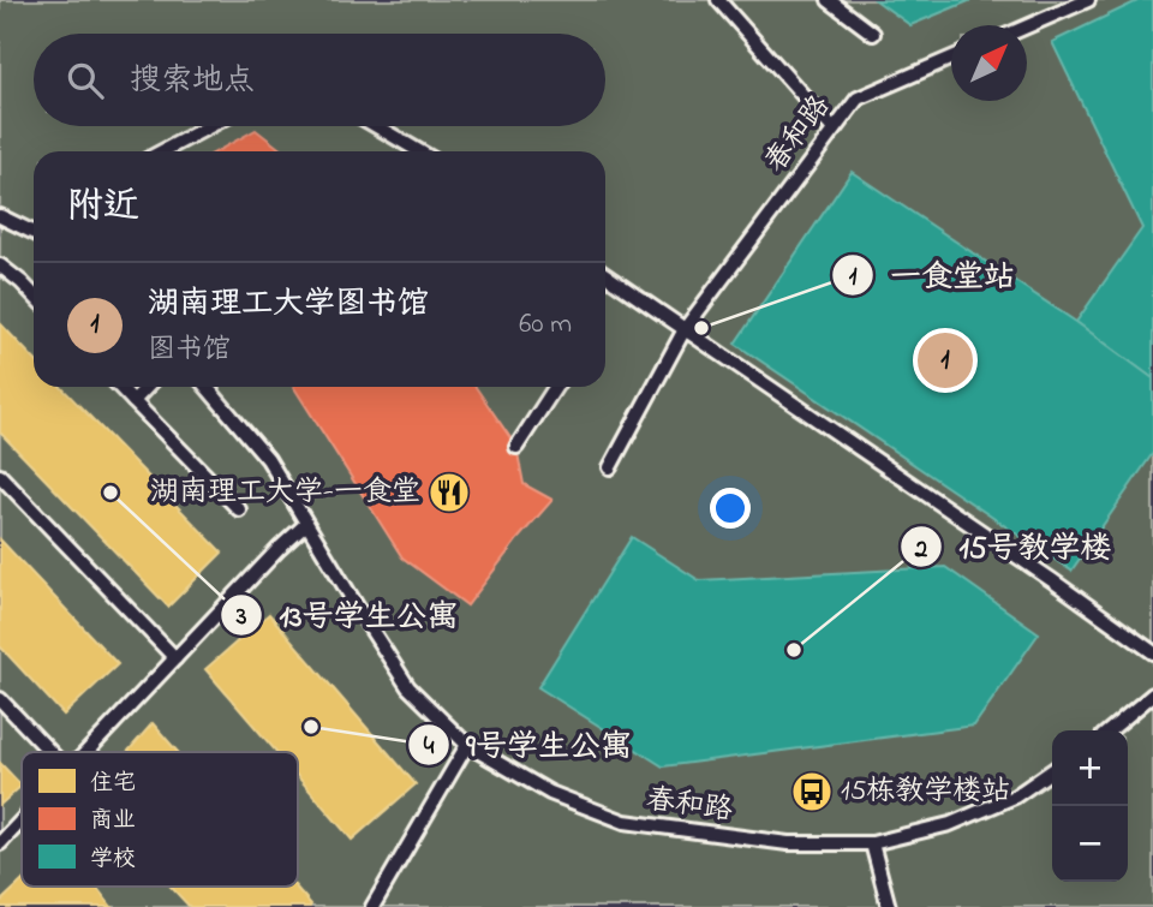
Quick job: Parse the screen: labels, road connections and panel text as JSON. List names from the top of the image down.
{
  "streets": {
    "lane": ["春和路"]
  },
  "places": {
    "other": [
      "一食堂站",
      "13号学生公寓",
      "15号教学楼",
      "9号学生公寓"
    ],
    "restaurant": ["湖南理工大学-一食堂"],
    "bus stop": ["15栋教学楼站"]
  },
  "legend": ["住宅", "商业", "学校"],
  "north": "top right",
  "page": {
    "search": "搜索地点",
    "heading": "附近",
    "list": [
      {
        "mark": "1",
        "name": "湖南理工大学图书馆",
        "note": "图书馆",
        "value": "60 m"
      }
    ],
    "pins": "1",
    "map_buttons": ["+", "−"]
  }
}
